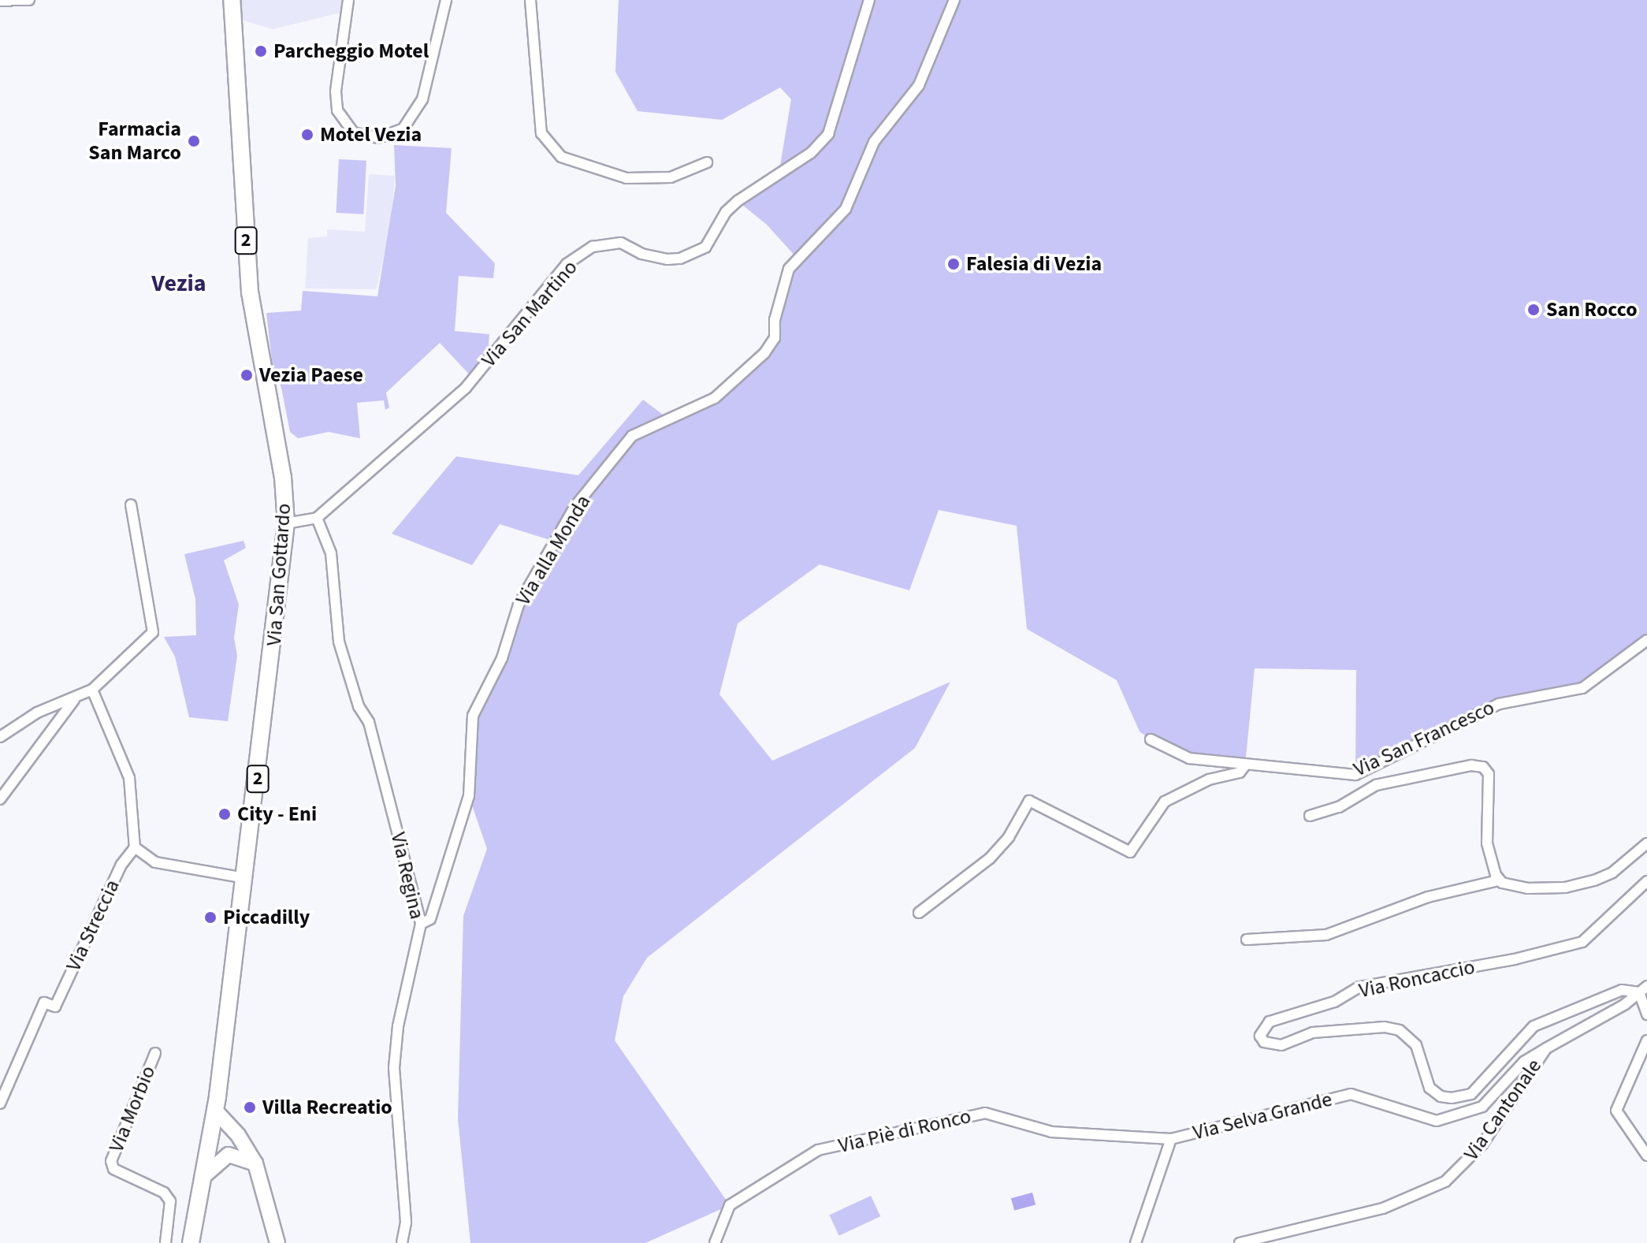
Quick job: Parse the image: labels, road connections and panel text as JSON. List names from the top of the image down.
{
  "streets": {
    "main road": ["2", "Via San Gottardo"],
    "street": [
      "Via San Martino",
      "Via alla Monda",
      "Via San Francesco",
      "Via Regina",
      "Via Streccia",
      "Via Roncaccio",
      "Via Morbio",
      "Via Cantonale",
      "Via Selva Grande",
      "Via Piè di Ronco"
    ]
  },
  "crossings": [
    ["Via San Martino", "Via Regina"],
    ["Via alla Monda", "Via Regina"],
    ["Via Roncaccio", "Via Cantonale"],
    ["Via Cantonale", "Via Selva Grande"],
    ["Via Selva Grande", "Via Piè di Ronco"]
  ],
  "districts": ["Vezia"],
  "places": [
    "Parcheggio Motel",
    "Motel Vezia",
    "Farmacia San Marco",
    "Falesia di Vezia",
    "San Rocco",
    "Vezia Paese",
    "City - Eni",
    "Piccadilly",
    "Villa Recreatio"
  ]
}
